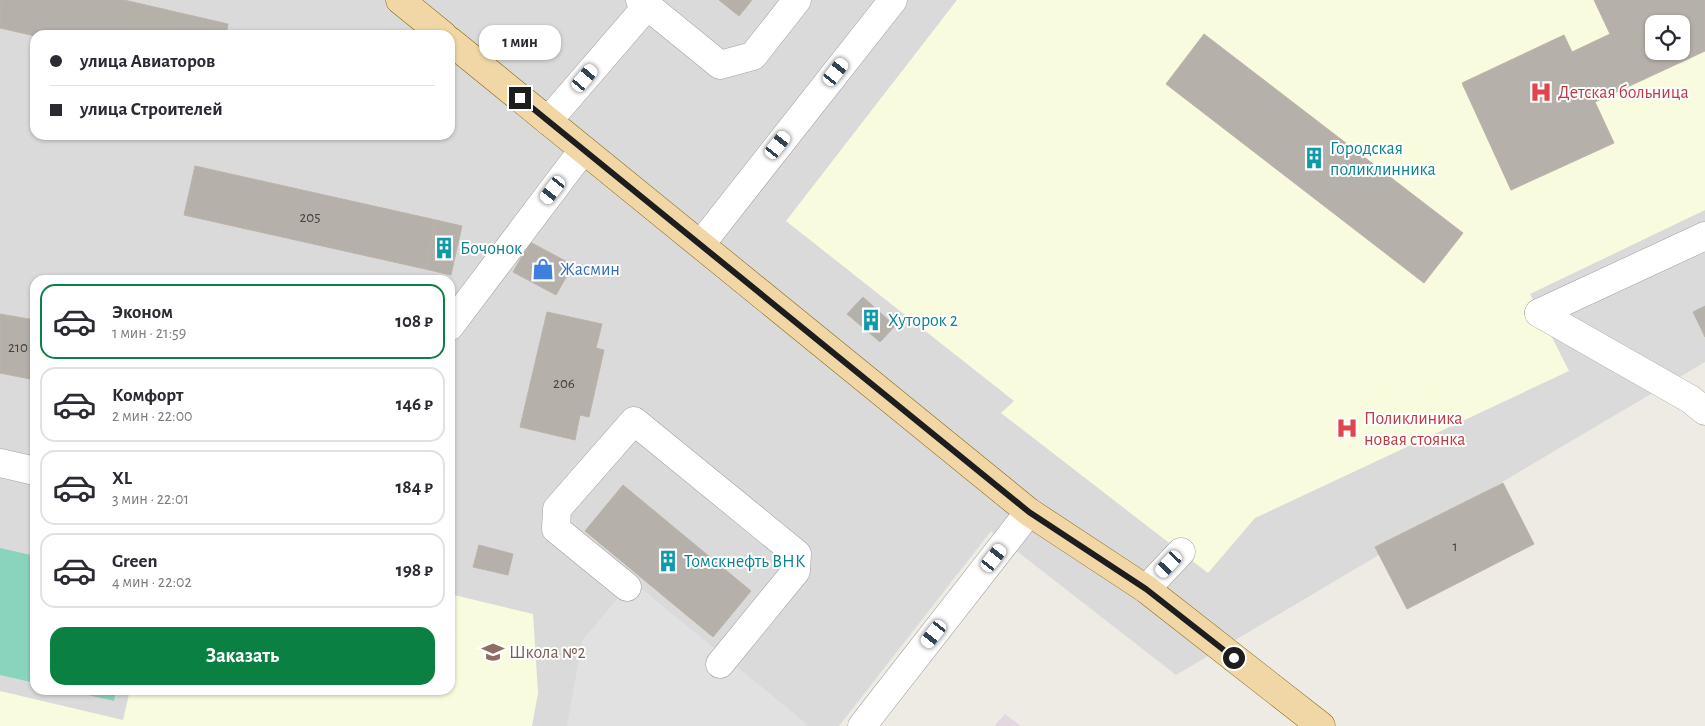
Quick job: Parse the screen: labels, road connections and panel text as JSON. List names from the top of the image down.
{
  "places": {
    "hospital": ["Детская больница", "Поликлиника новая стоянка"],
    "building": [
      "Городская поликлинника",
      "Бочонок",
      "Хуторок 2",
      "Томскнефть ВНК"
    ],
    "shop": ["Жасмин"],
    "school or university": ["Школа №2"]
  },
  "house_numbers": [
    "205",
    "210",
    "206",
    "1"
  ],
  "page": {
    "bubble": "1 мин",
    "banner": ["улица Авиаторов", "улица Строителей"],
    "list": [
      {
        "name": "Эконом",
        "note": "1 мин · 21:59",
        "value": "108 ₽"
      },
      {
        "name": "Комфорт",
        "note": "2 мин · 22:00",
        "value": "146 ₽"
      },
      {
        "name": "XL",
        "note": "3 мин · 22:01",
        "value": "184 ₽"
      },
      {
        "name": "Green",
        "note": "4 мин · 22:02",
        "value": "198 ₽"
      }
    ],
    "buttons": "Заказать"
  }
}
